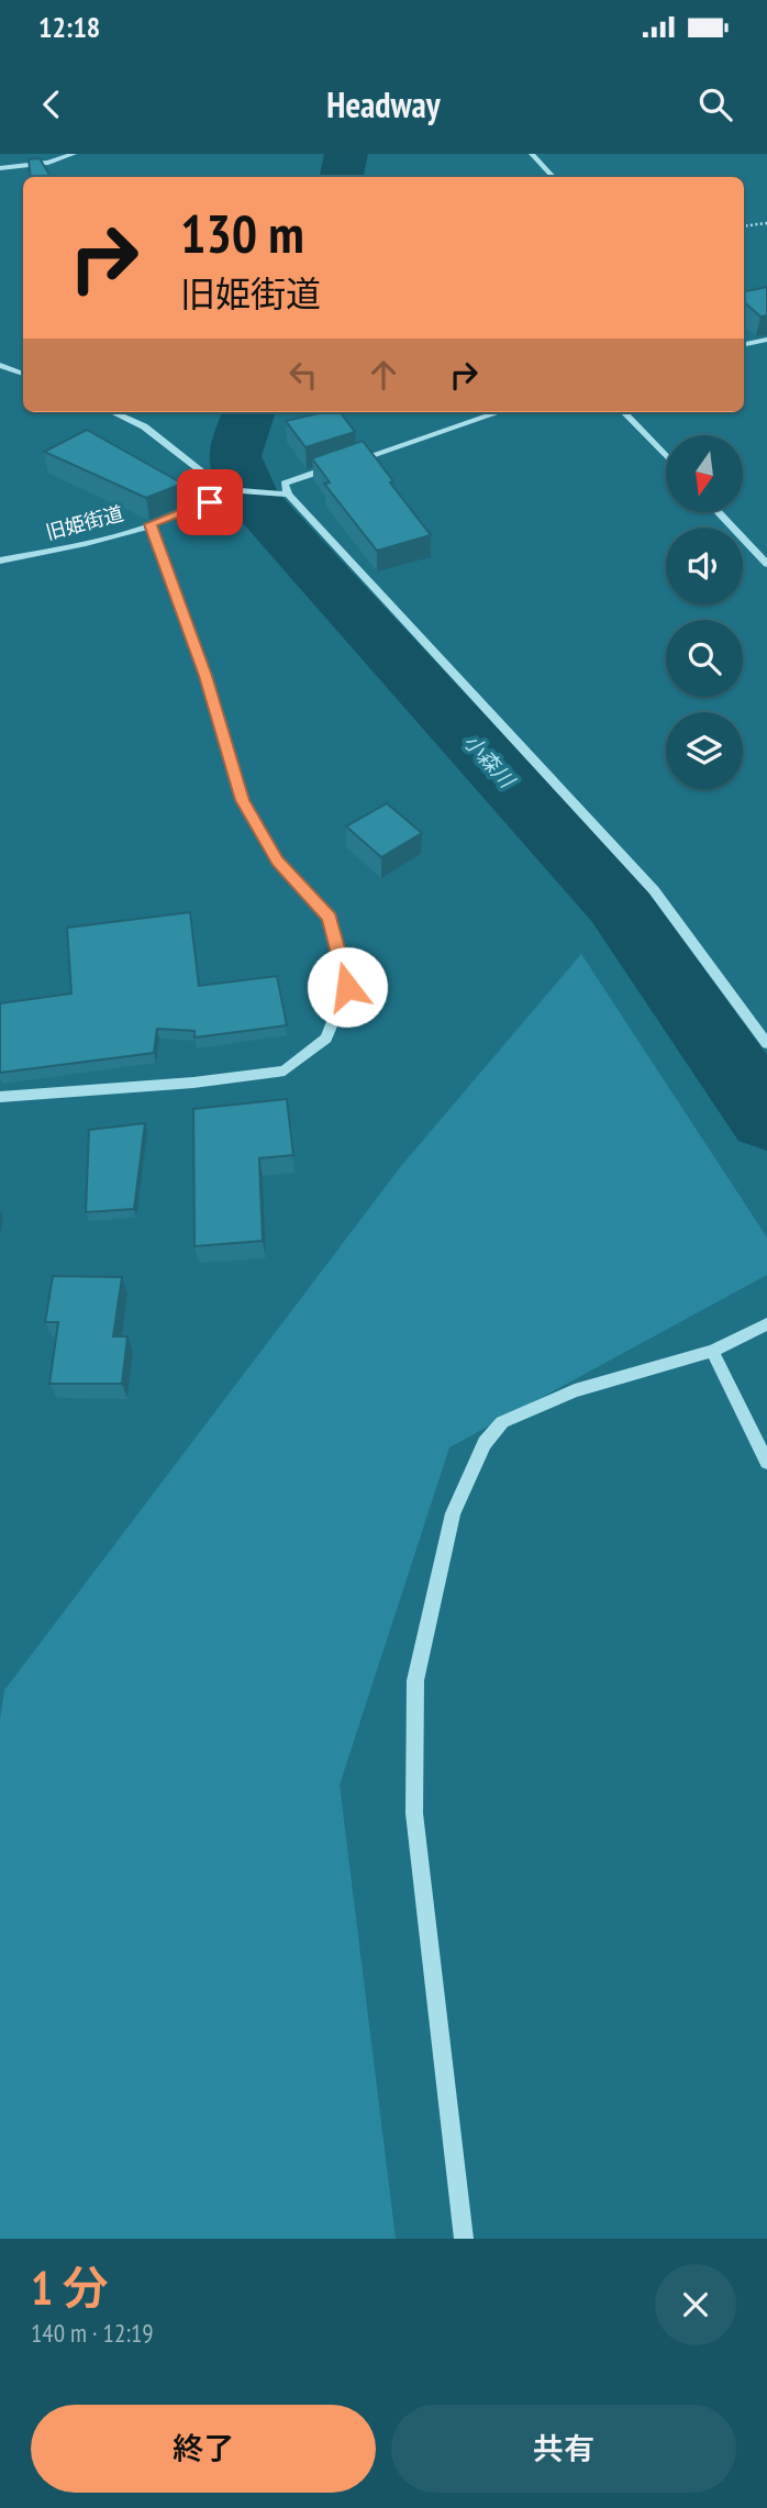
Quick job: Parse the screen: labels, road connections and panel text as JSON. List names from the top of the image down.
{
  "streets": {
    "street": ["旧姫街道"]
  },
  "water": ["小森川"],
  "north": "bottom",
  "page": {
    "status": "12:18",
    "header": "Headway",
    "turn": ["130 m", "旧姫街道"],
    "heading": ["1 分", "140 m · 12:19"],
    "buttons": ["終了", "共有"]
  }
}
